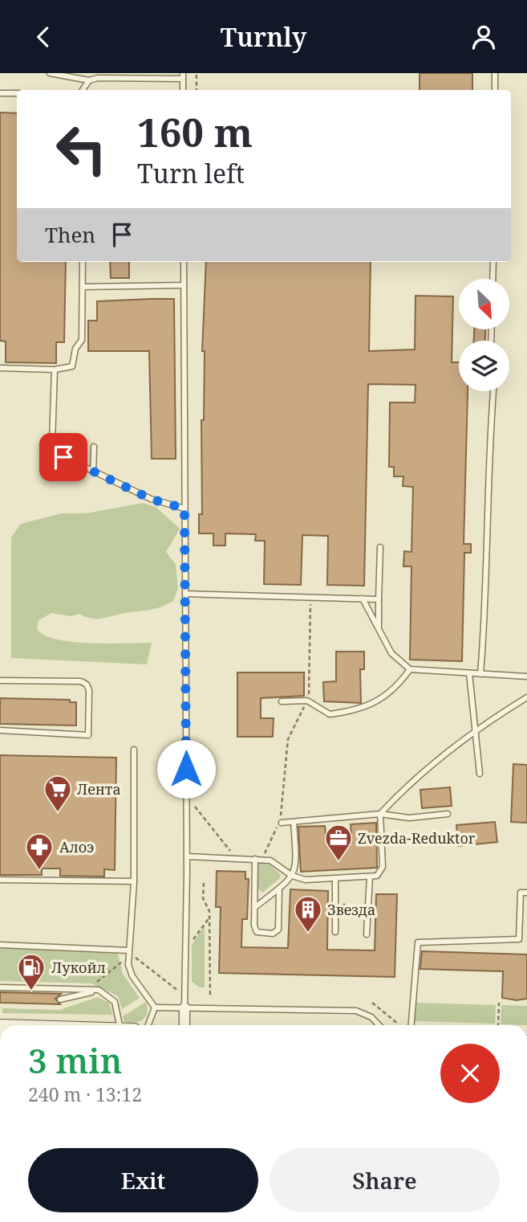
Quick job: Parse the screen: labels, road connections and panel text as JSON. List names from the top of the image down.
{
  "places": {
    "supermarket": ["Лента"],
    "office": ["Zvezda-Reduktor"],
    "pharmacy": ["Алоэ"],
    "building": ["Звезда"],
    "fuel station": ["Лукойл"]
  },
  "north": "bottom right",
  "page": {
    "header": "Turnly",
    "turn": ["160 m", "Turn left"],
    "then": "Then",
    "heading": ["3 min", "240 m · 13:12"],
    "buttons": ["Exit", "Share"]
  }
}
